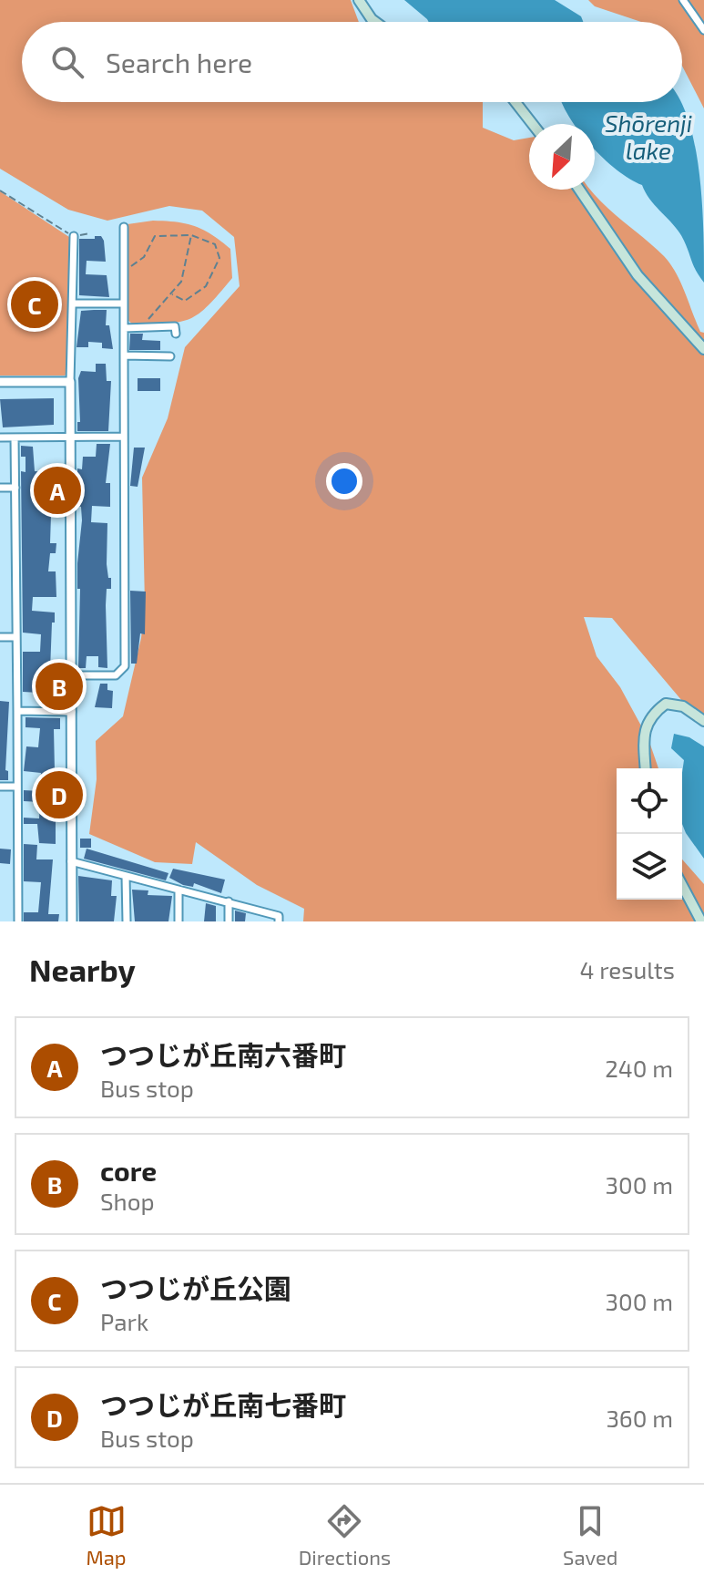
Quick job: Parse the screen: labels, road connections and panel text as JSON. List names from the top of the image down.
{
  "water": ["Shōrenji lake"],
  "north": "bottom left",
  "page": {
    "search": "Search here",
    "pins": [
      "C",
      "A",
      "B",
      "D"
    ],
    "heading": ["Nearby", "4 results"],
    "list": [
      {
        "mark": "A",
        "name": "つつじが丘南六番町",
        "note": "Bus stop",
        "value": "240 m"
      },
      {
        "mark": "B",
        "name": "core",
        "note": "Shop",
        "value": "300 m"
      },
      {
        "mark": "C",
        "name": "つつじが丘公園",
        "note": "Park",
        "value": "300 m"
      },
      {
        "mark": "D",
        "name": "つつじが丘南七番町",
        "note": "Bus stop",
        "value": "360 m"
      }
    ],
    "nav": ["Map", "Directions", "Saved"]
  }
}
